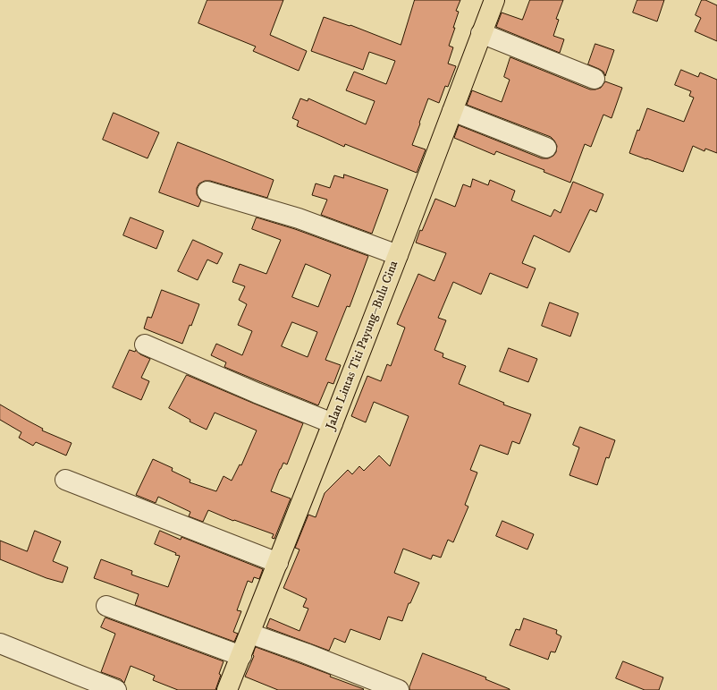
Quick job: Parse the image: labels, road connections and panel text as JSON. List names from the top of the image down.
{
  "streets": {
    "main road": ["Jalan Lintas Titi Payung–Bulu Cina"]
  }
}
